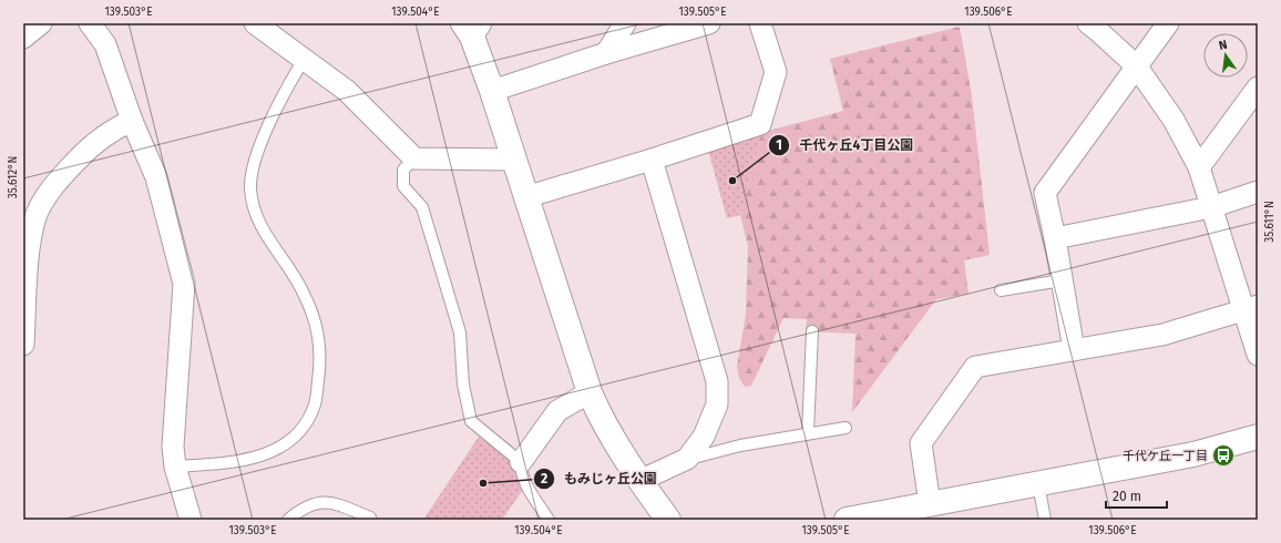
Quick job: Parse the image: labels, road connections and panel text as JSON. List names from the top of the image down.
{
  "places": {
    "other": ["千代ヶ丘4丁目公園", "もみじヶ丘公園"],
    "bus stop": ["千代ケ丘一丁目"]
  },
  "scale_bar": "20 m",
  "north": "top",
  "coordinates": [
    "139.503°E",
    "139.504°E",
    "139.505°E",
    "139.506°E",
    "35.612°N",
    "35.611°N"
  ]
}
